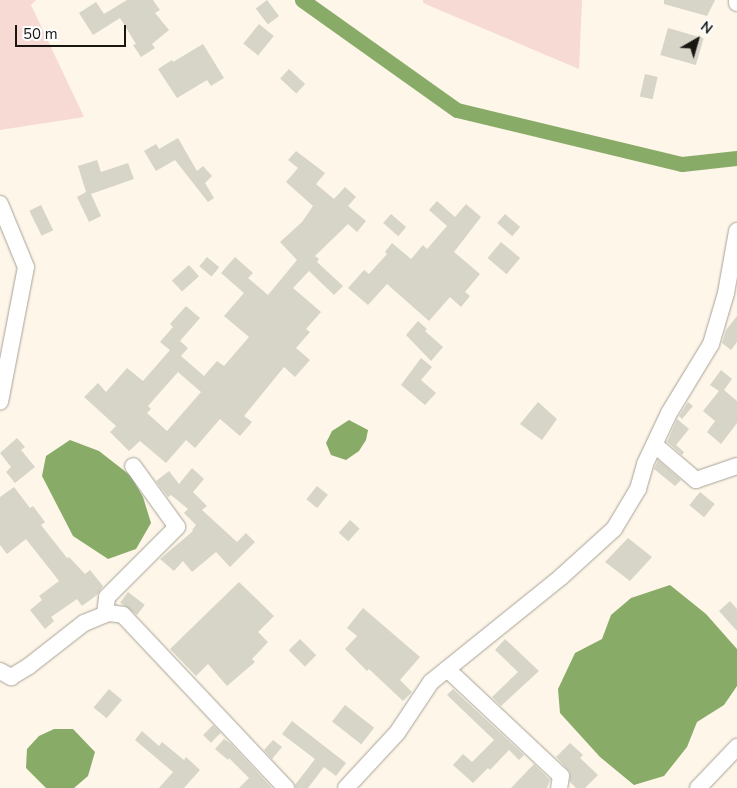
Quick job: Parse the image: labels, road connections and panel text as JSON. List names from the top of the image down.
{
  "scale_bar": "50 m",
  "north": "top right"
}
